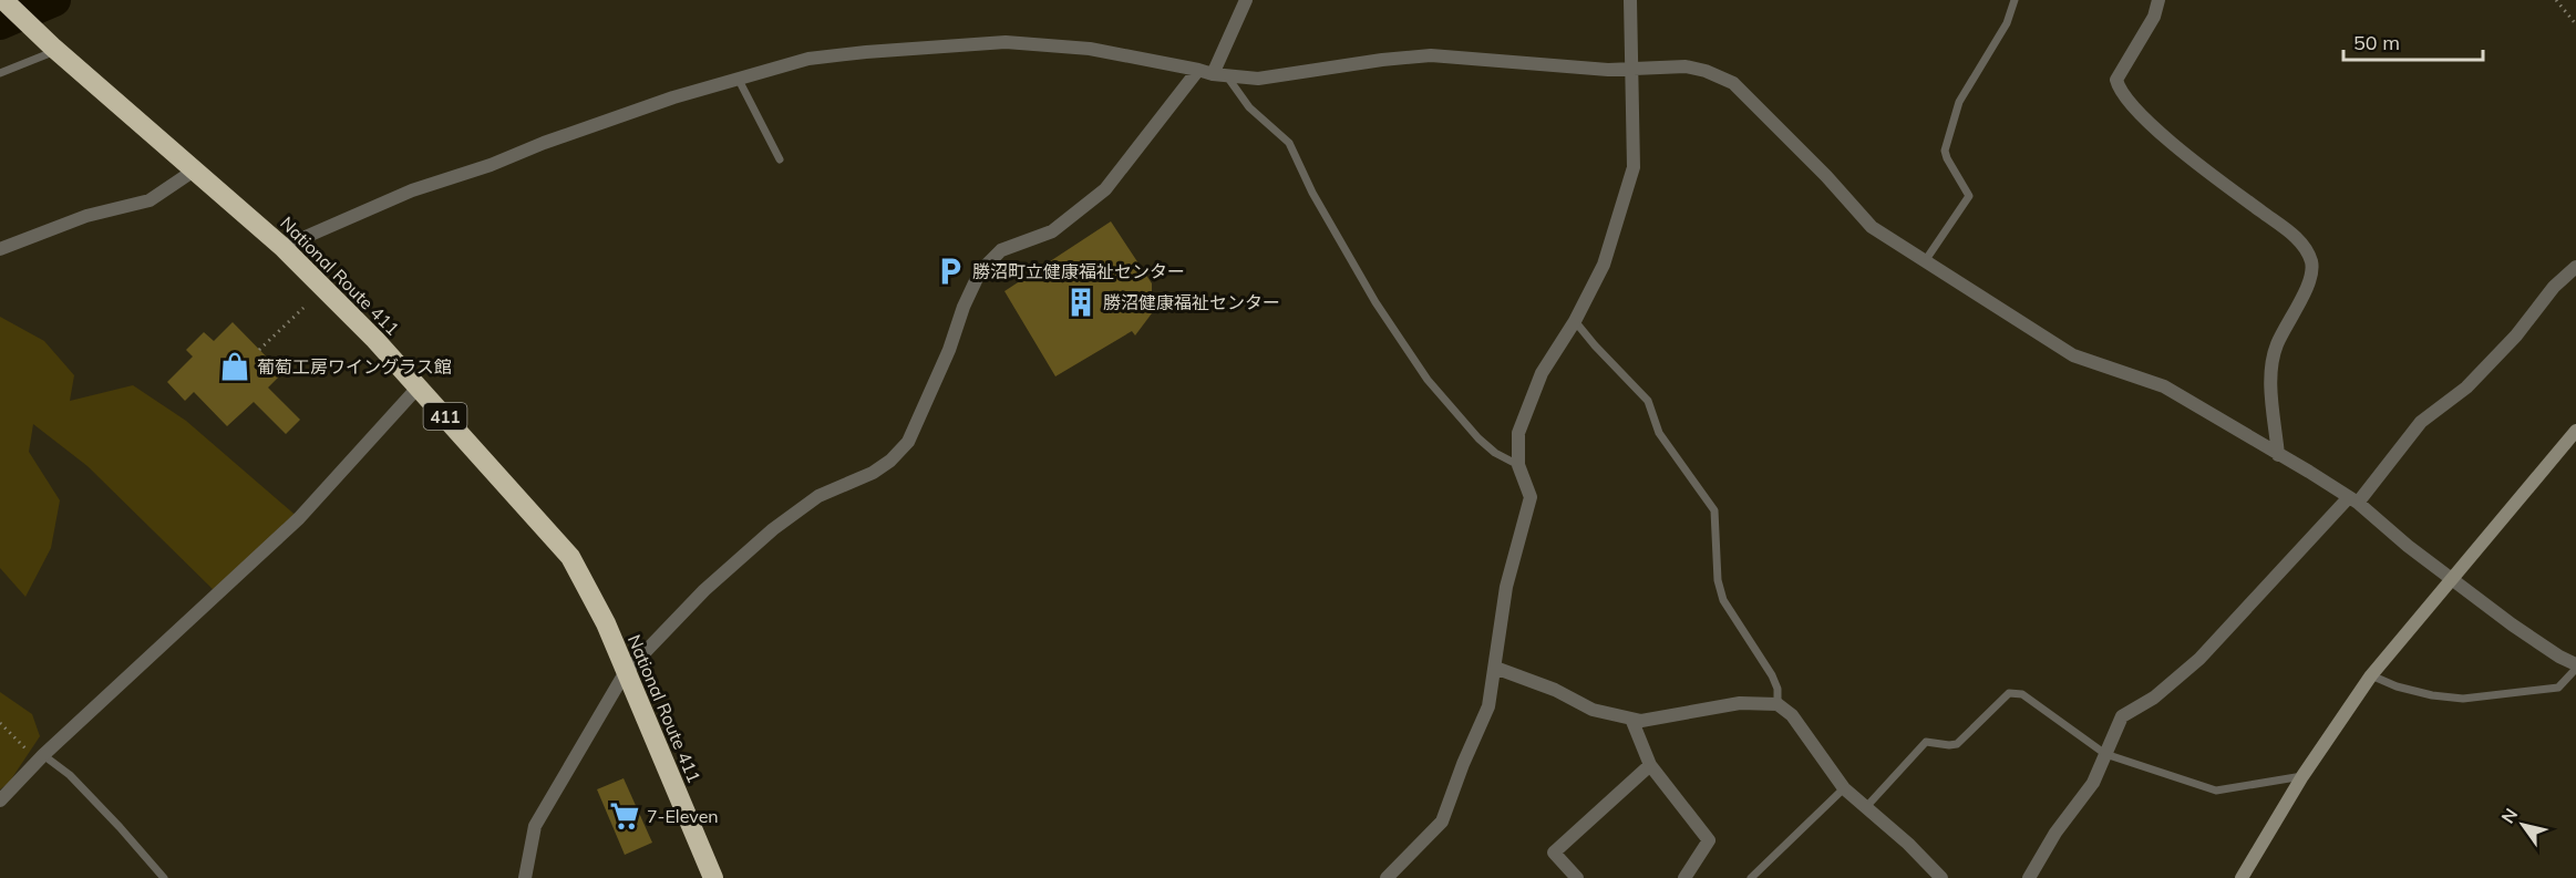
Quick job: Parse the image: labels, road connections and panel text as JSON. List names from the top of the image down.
{
  "streets": {
    "highway": ["National Route 411", "411"]
  },
  "places": {
    "parking": ["勝沼町立健康福祉センター"],
    "building": ["勝沼健康福祉センター"],
    "shop": ["葡萄工房ワイングラス館"],
    "supermarket": ["7-Eleven"]
  },
  "scale_bar": "50 m",
  "north": "top left"
}
